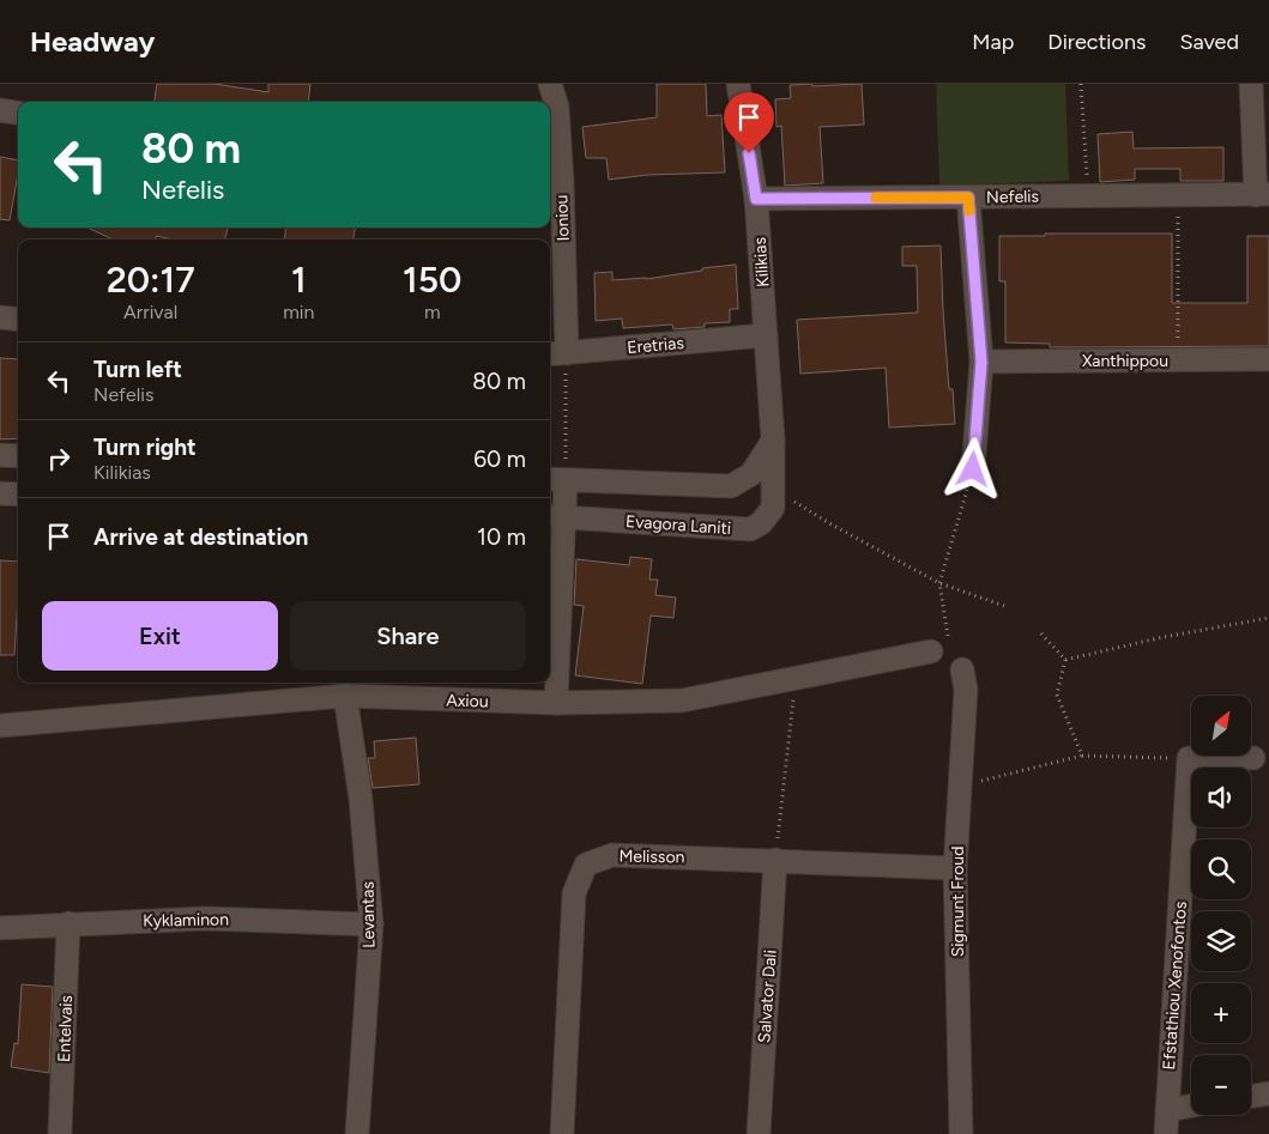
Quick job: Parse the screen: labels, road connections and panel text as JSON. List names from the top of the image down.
{
  "streets": {
    "street": [
      "Nefelis",
      "Ioniou",
      "Kilikias",
      "Eretrias",
      "Xanthippou",
      "Evagora Laniti",
      "Axiou",
      "Melisson",
      "Sigmunt Froud",
      "Levantas",
      "Kyklaminon",
      "Efstathiou Xenofontos",
      "Salvator Dali",
      "Entelvais"
    ]
  },
  "crossings": [
    ["Nefelis", "Kilikias"],
    ["Ioniou", "Eretrias"],
    ["Kilikias", "Eretrias"],
    ["Kilikias", "Evagora Laniti"],
    ["Axiou", "Levantas"],
    ["Melisson", "Sigmunt Froud"],
    ["Melisson", "Salvator Dali"],
    ["Levantas", "Kyklaminon"],
    ["Kyklaminon", "Entelvais"]
  ],
  "north": "top right",
  "page": {
    "header": "Headway",
    "nav": ["Map", "Directions", "Saved"],
    "turn": ["80 m", "Nefelis"],
    "eta": [
      "20:17",
      "Arrival",
      "1",
      "min",
      "150",
      "m"
    ],
    "list": [
      {
        "name": "Turn left",
        "note": "Nefelis",
        "value": "80 m"
      },
      {
        "name": "Turn right",
        "note": "Kilikias",
        "value": "60 m"
      },
      {
        "name": "Arrive at destination",
        "value": "10 m"
      }
    ],
    "buttons": ["Exit", "Share"],
    "map_buttons": ["+", "−"]
  }
}
